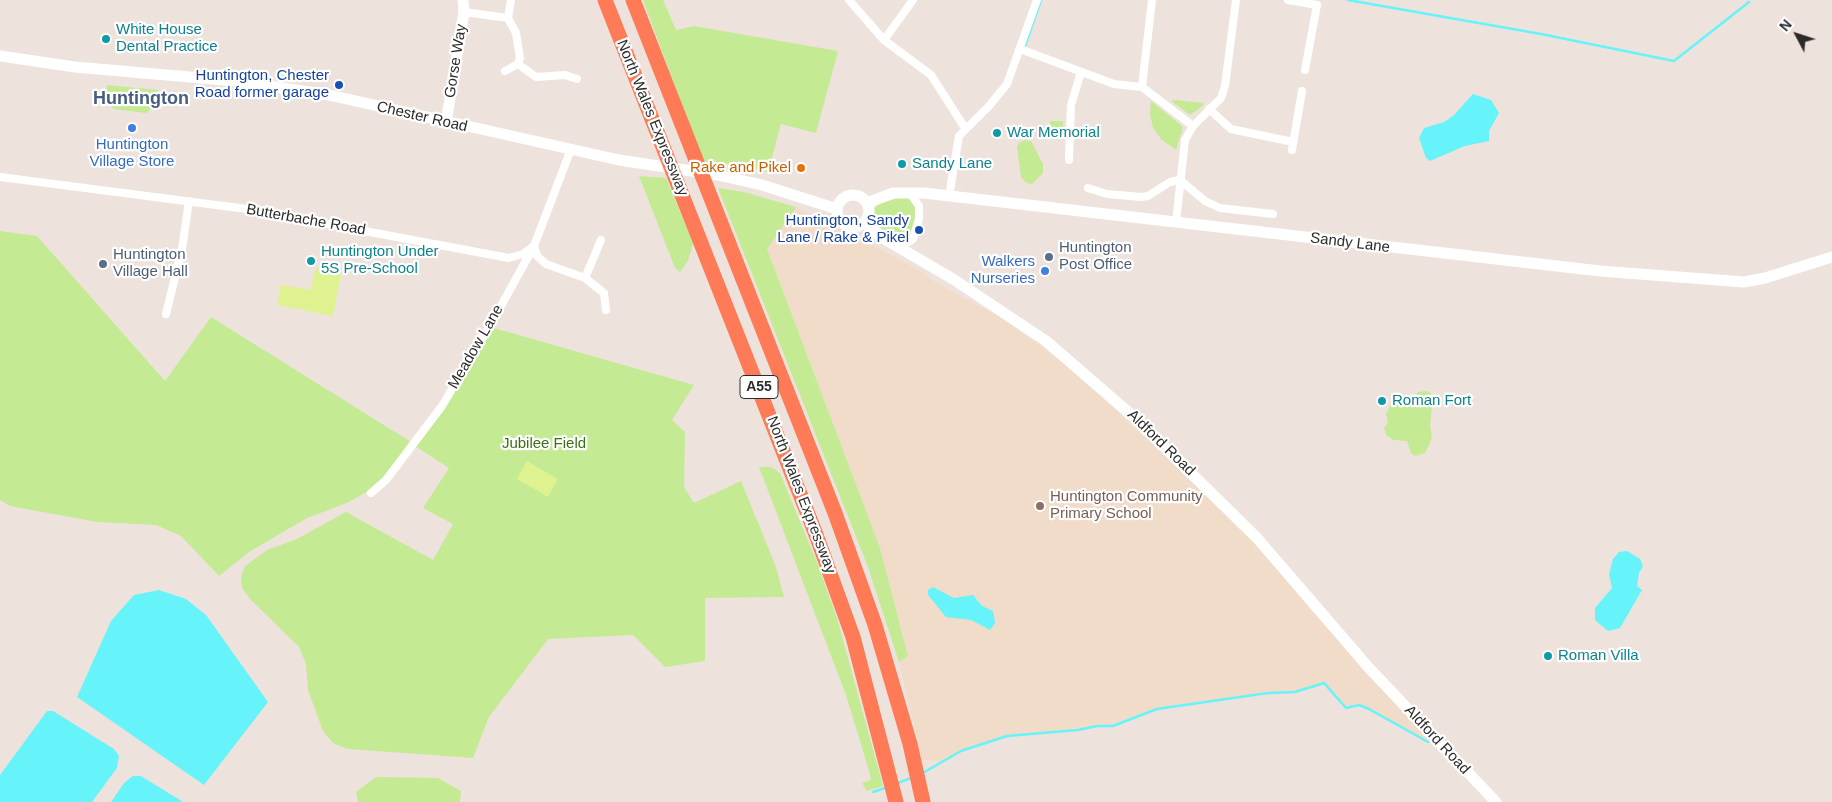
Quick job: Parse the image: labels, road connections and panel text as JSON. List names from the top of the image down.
{
  "streets": {
    "highway": ["North Wales Expressway", "A55"],
    "main road": [
      "Gorse Way",
      "Chester Road",
      "Sandy Lane",
      "Aldford Road"
    ],
    "street": ["Butterbache Road", "Meadow Lane"]
  },
  "crossings": [
    ["Gorse Way", "Chester Road"],
    ["Chester Road", "Sandy Lane"],
    ["Chester Road", "Aldford Road"],
    ["Butterbache Road", "Meadow Lane"],
    ["Sandy Lane", "Aldford Road"]
  ],
  "districts": ["Huntington"],
  "parks": ["Jubilee Field"],
  "places": [
    "White House Dental Practice",
    "Huntington, Chester Road former garage",
    "Huntington Village Store",
    "War Memorial",
    "Sandy Lane",
    "Rake and Pikel",
    "Huntington, Sandy Lane / Rake & Pikel",
    "Huntington Post Office",
    "Huntington Under 5S Pre-School",
    "Huntington Village Hall",
    "Walkers Nurseries",
    "Roman Fort",
    "Huntington Community Primary School",
    "Roman Villa"
  ],
  "north": "top left"
}
